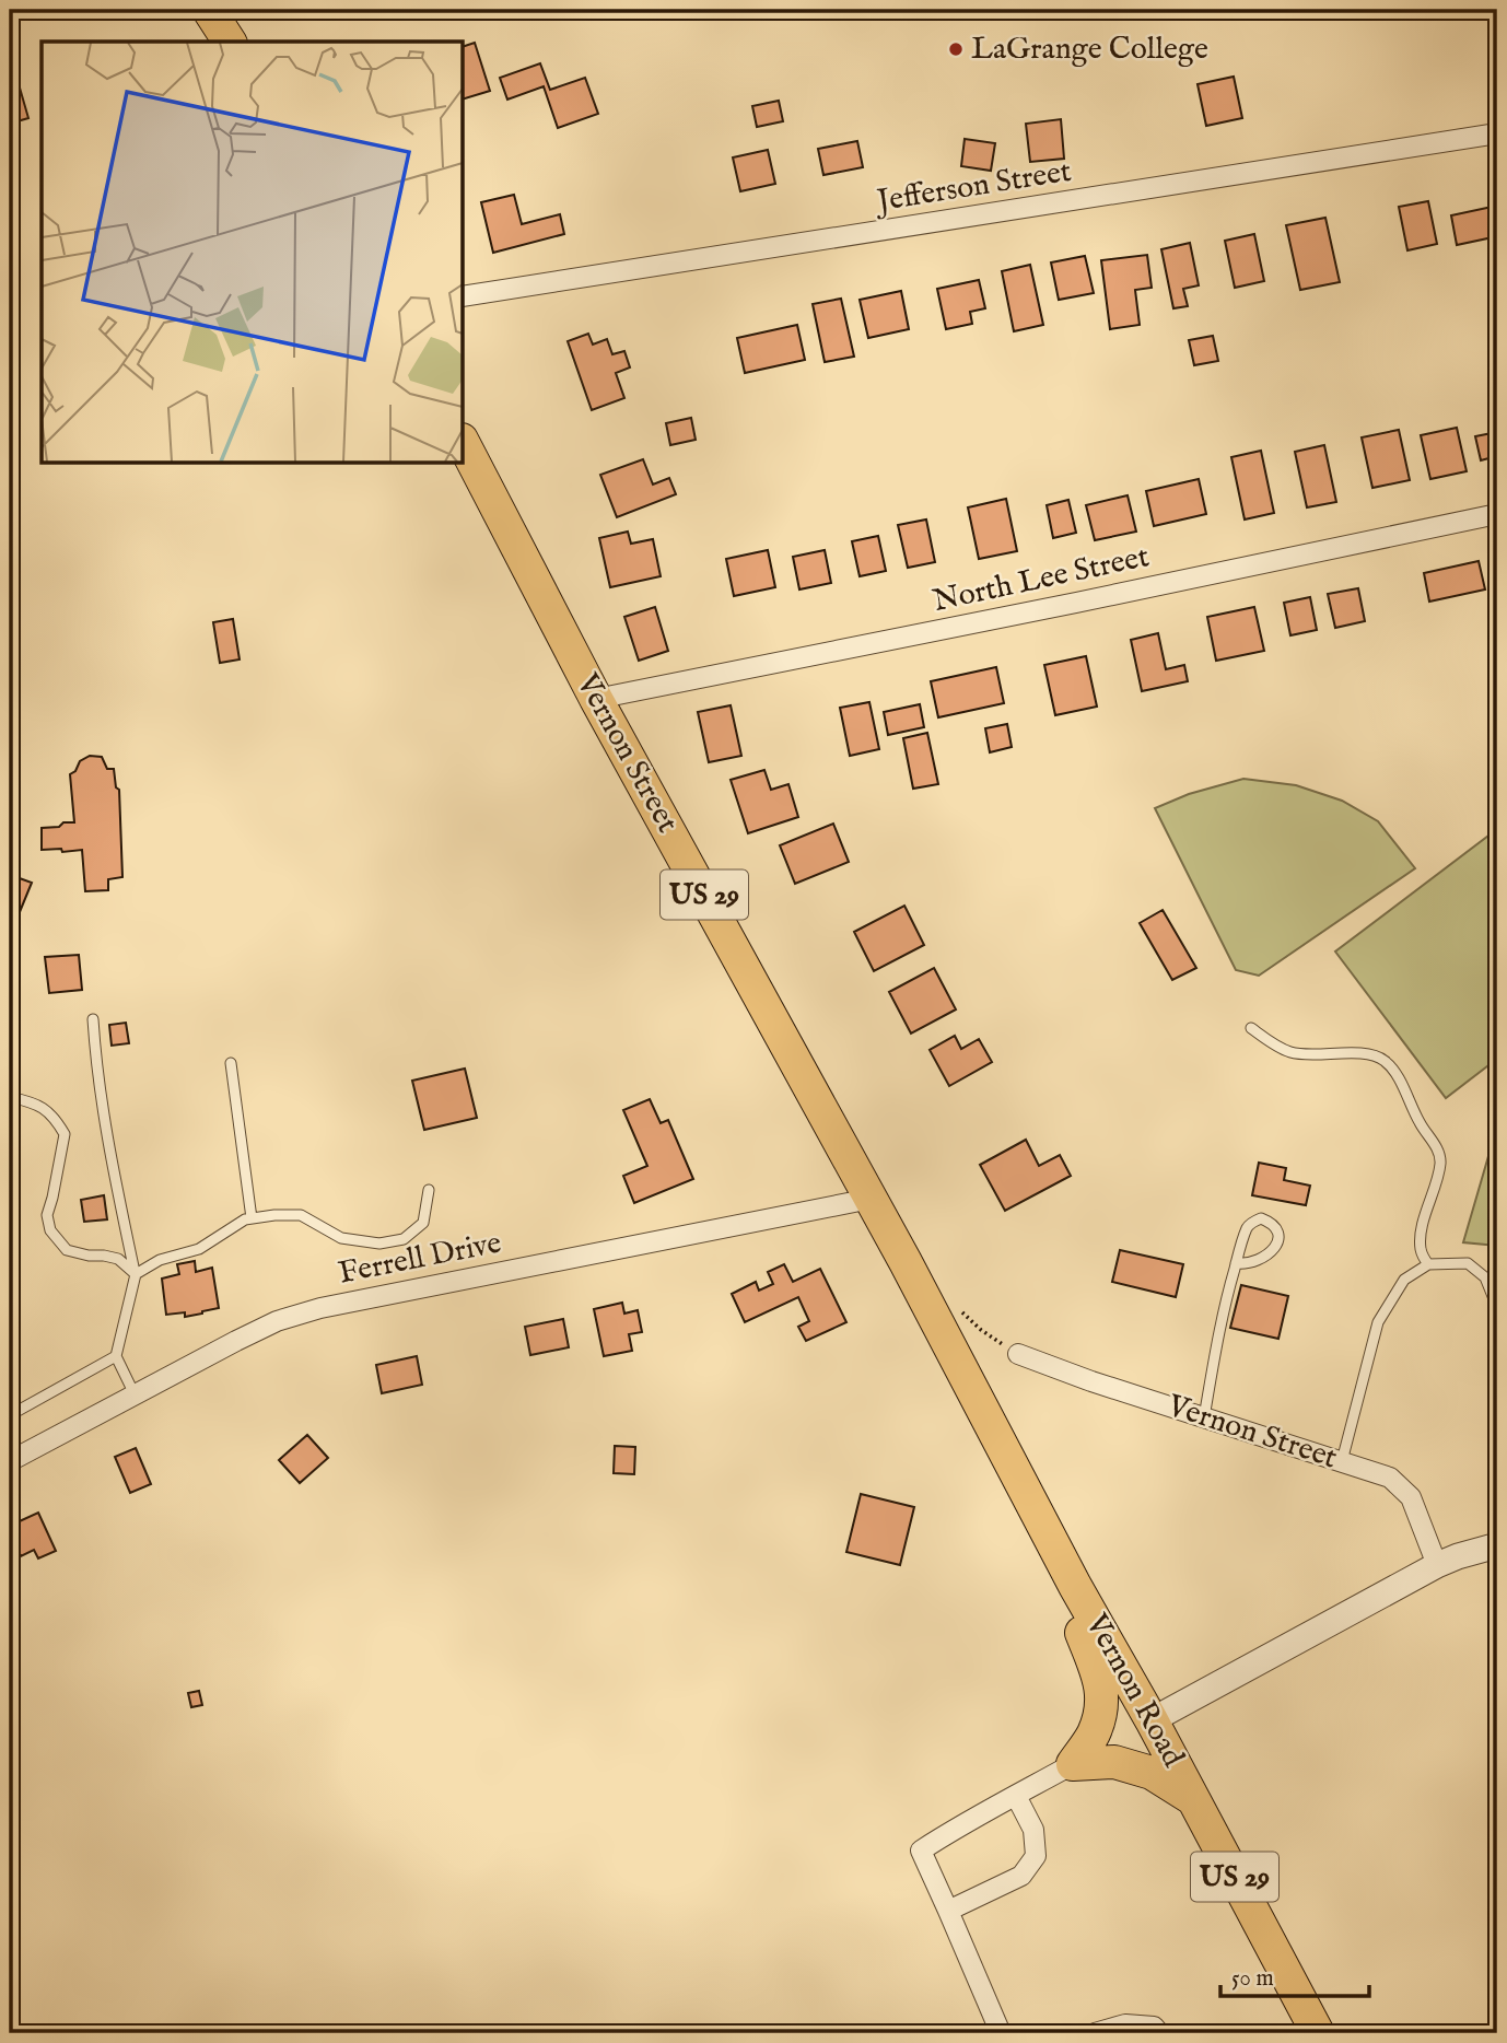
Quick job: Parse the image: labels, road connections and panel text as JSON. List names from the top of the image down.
{
  "streets": {
    "main road": ["Vernon Street", "US 29", "Vernon Road"],
    "street": ["Jefferson Street", "North Lee Street", "Ferrell Drive"]
  },
  "crossings": [
    ["North Lee Street", "Vernon Street"],
    ["Vernon Street", "Ferrell Drive"],
    ["Vernon Street", "Vernon Road"]
  ],
  "places": ["LaGrange College"],
  "scale_bar": "50 m"
}
